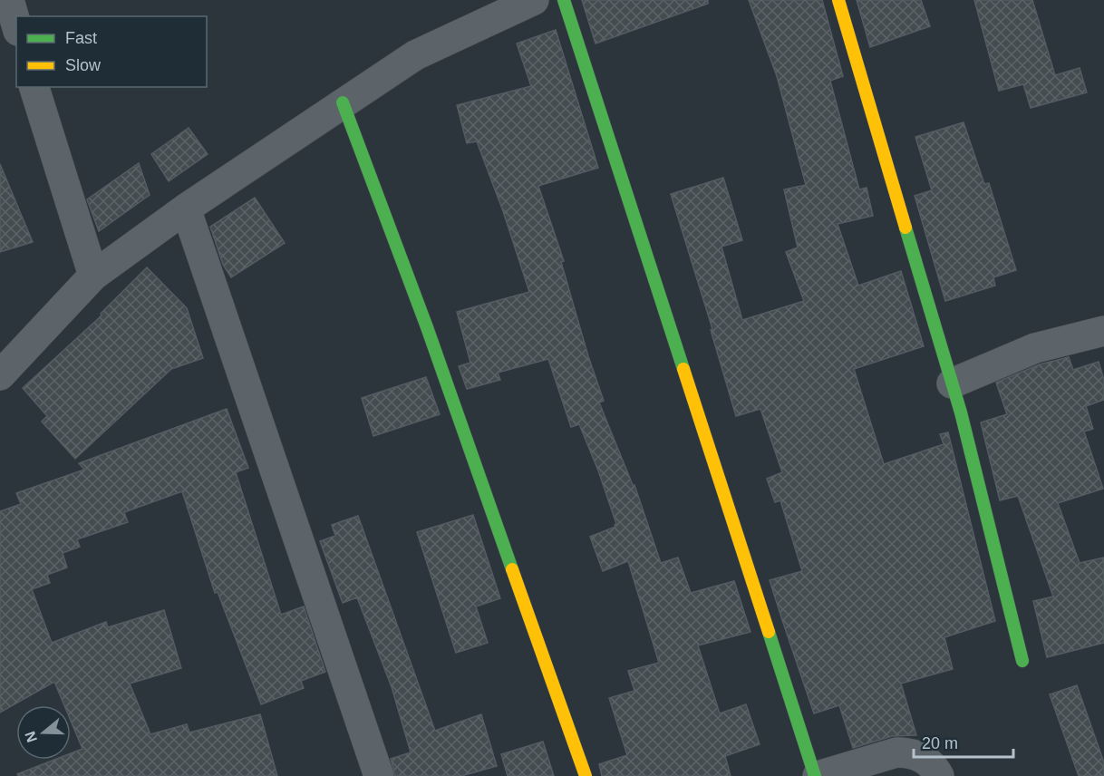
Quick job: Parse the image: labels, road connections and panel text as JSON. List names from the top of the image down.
{
  "legend": ["Fast", "Slow"],
  "scale_bar": "20 m",
  "north": "left"
}
